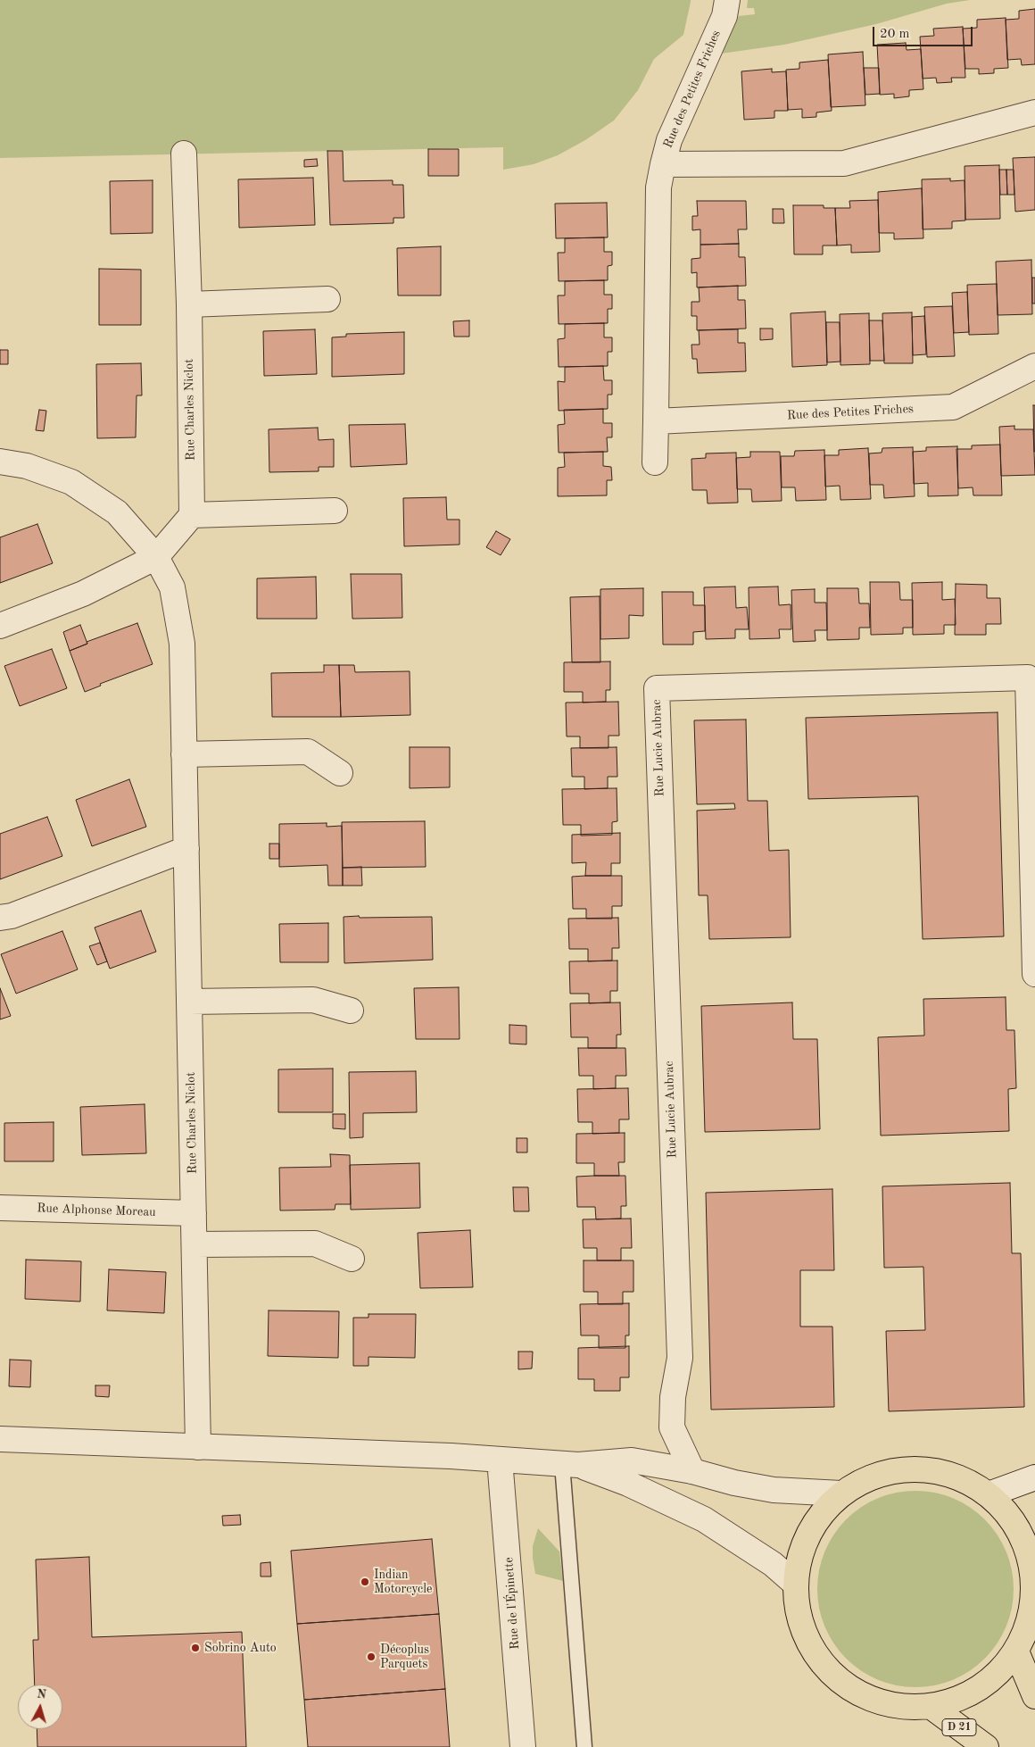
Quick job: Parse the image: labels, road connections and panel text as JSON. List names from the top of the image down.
{
  "streets": {
    "main road": ["D 21"],
    "street": [
      "Rue des Petites Friches",
      "Rue Charles Niclot",
      "Rue Lucie Aubrac",
      "Rue Alphonse Moreau",
      "Rue de l'Épinette"
    ]
  },
  "crossings": [
    ["Rue Charles Niclot", "Rue Alphonse Moreau"]
  ],
  "places": ["Indian Motorcycle", "Sobrino Auto", "Décoplus Parquets"],
  "scale_bar": "20 m",
  "north": "top"
}
